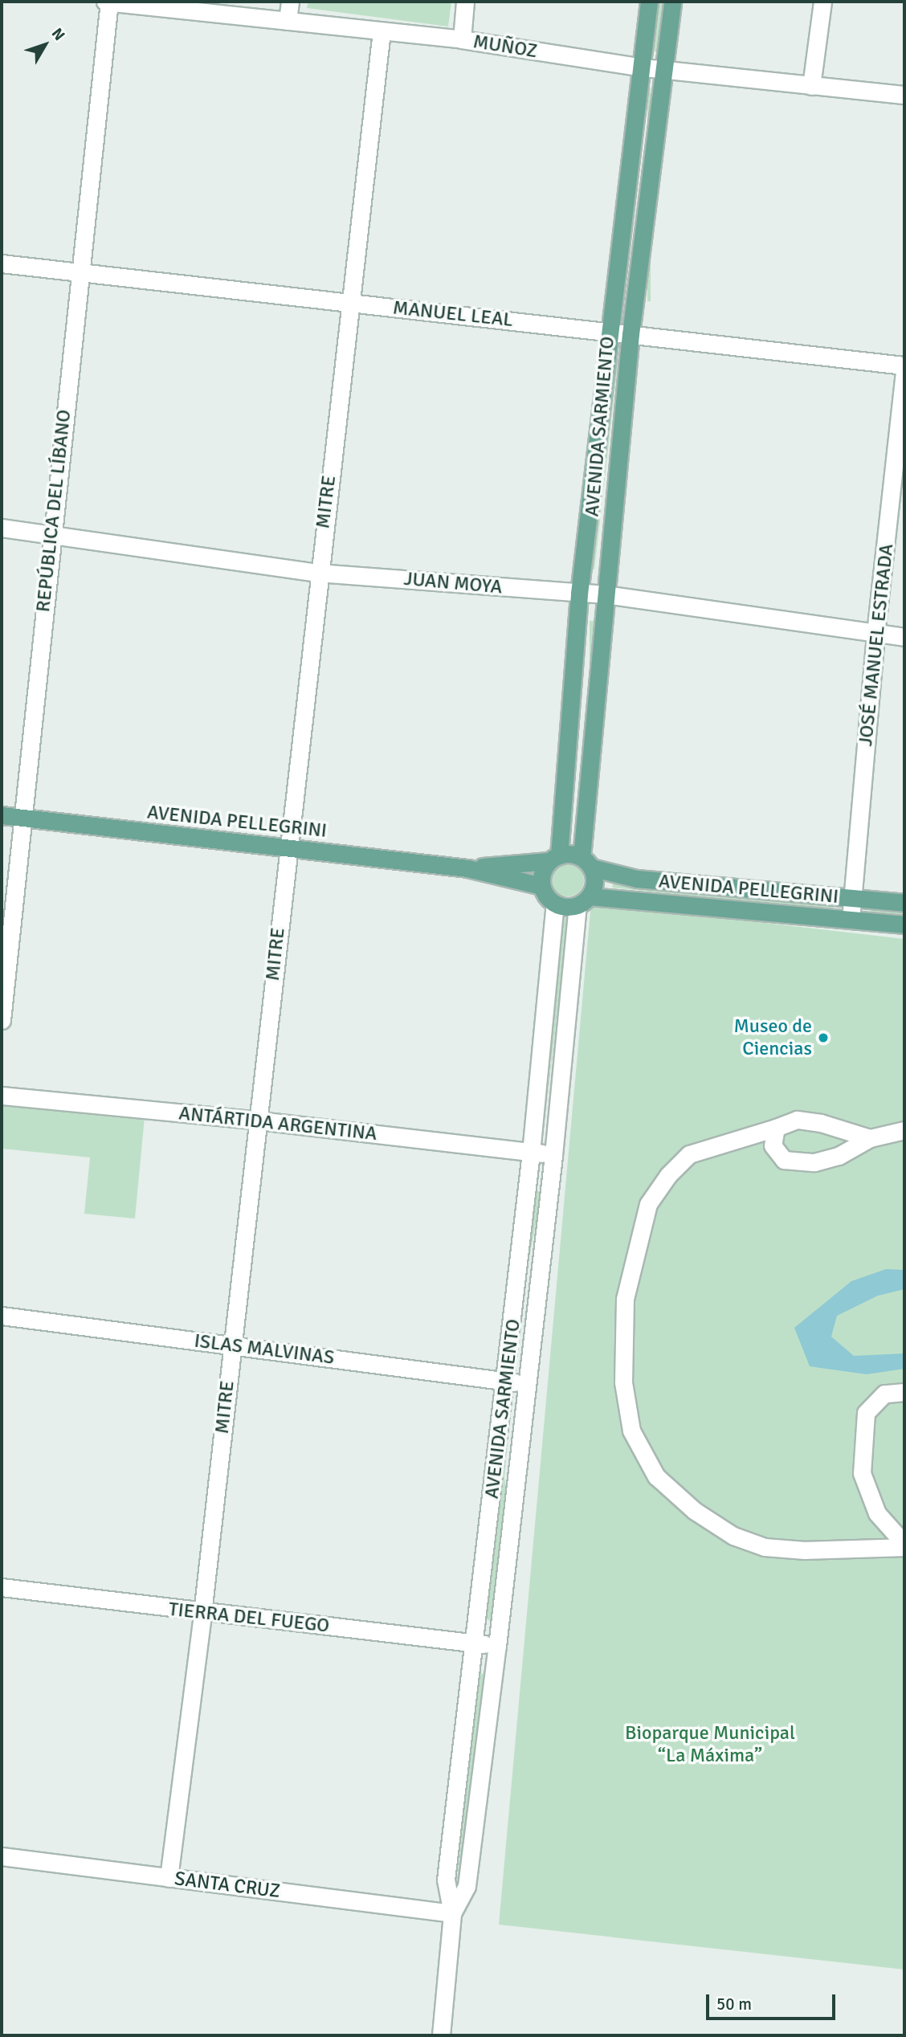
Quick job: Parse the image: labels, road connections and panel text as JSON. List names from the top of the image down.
{
  "streets": {
    "main road": ["AVENIDA SARMIENTO", "AVENIDA PELLEGRINI"],
    "street": [
      "MUÑOZ",
      "MANUEL LEAL",
      "MITRE",
      "REPÚBLICA DEL LÍBANO",
      "JUAN MOYA",
      "JOSÉ MANUEL ESTRADA",
      "ANTÁRTIDA ARGENTINA",
      "ISLAS MALVINAS",
      "TIERRA DEL FUEGO",
      "SANTA CRUZ"
    ]
  },
  "crossings": [
    ["MUÑOZ", "AVENIDA SARMIENTO"],
    ["MUÑOZ", "MITRE"],
    ["MUÑOZ", "REPÚBLICA DEL LÍBANO"],
    ["MANUEL LEAL", "AVENIDA SARMIENTO"],
    ["MANUEL LEAL", "MITRE"],
    ["MANUEL LEAL", "REPÚBLICA DEL LÍBANO"],
    ["AVENIDA SARMIENTO", "JUAN MOYA"],
    ["AVENIDA SARMIENTO", "AVENIDA PELLEGRINI"],
    ["AVENIDA SARMIENTO", "ANTÁRTIDA ARGENTINA"],
    ["AVENIDA SARMIENTO", "ISLAS MALVINAS"],
    ["AVENIDA SARMIENTO", "TIERRA DEL FUEGO"],
    ["AVENIDA SARMIENTO", "SANTA CRUZ"],
    ["MITRE", "JUAN MOYA"],
    ["MITRE", "AVENIDA PELLEGRINI"],
    ["MITRE", "ANTÁRTIDA ARGENTINA"],
    ["MITRE", "ISLAS MALVINAS"],
    ["MITRE", "TIERRA DEL FUEGO"],
    ["MITRE", "SANTA CRUZ"],
    ["REPÚBLICA DEL LÍBANO", "JUAN MOYA"],
    ["REPÚBLICA DEL LÍBANO", "AVENIDA PELLEGRINI"],
    ["JUAN MOYA", "JOSÉ MANUEL ESTRADA"],
    ["JOSÉ MANUEL ESTRADA", "AVENIDA PELLEGRINI"]
  ],
  "parks": ["Bioparque Municipal “La Máxima”"],
  "places": ["Museo de Ciencias"],
  "scale_bar": "50 m",
  "north": "top right"
}
